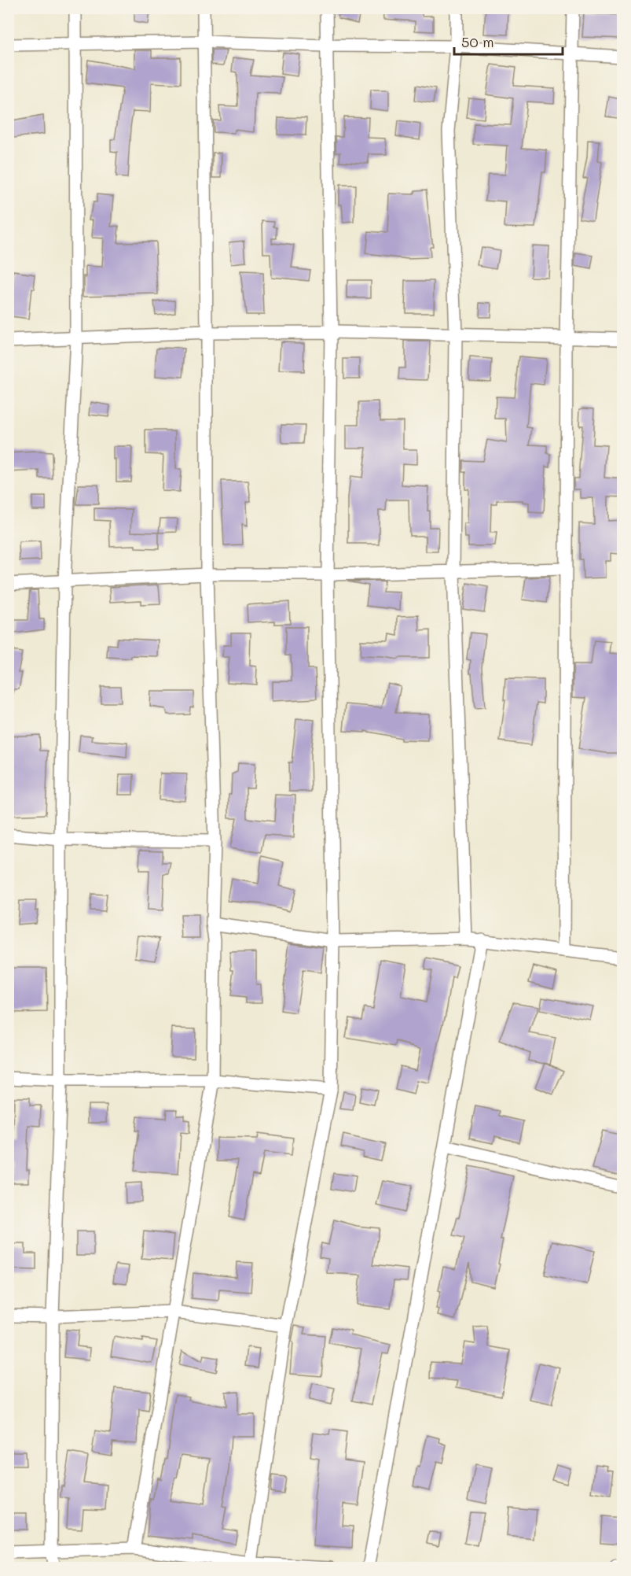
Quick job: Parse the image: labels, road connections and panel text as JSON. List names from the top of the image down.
{
  "scale_bar": "50 m"
}
